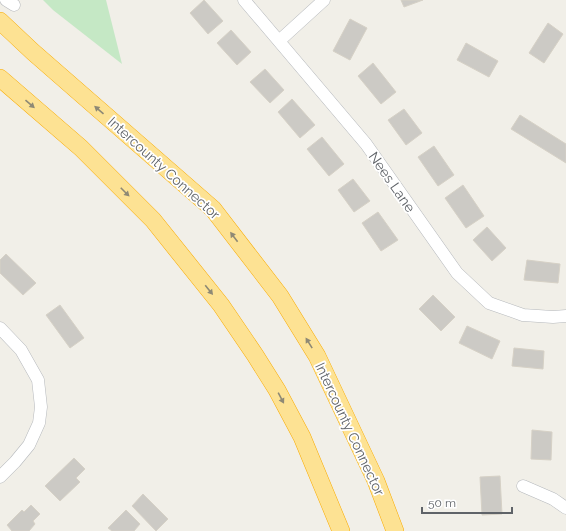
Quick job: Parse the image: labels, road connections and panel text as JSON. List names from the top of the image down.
{
  "streets": {
    "highway": ["Intercounty Connector"],
    "street": ["Nees Lane"]
  },
  "scale_bar": "50 m"
}
